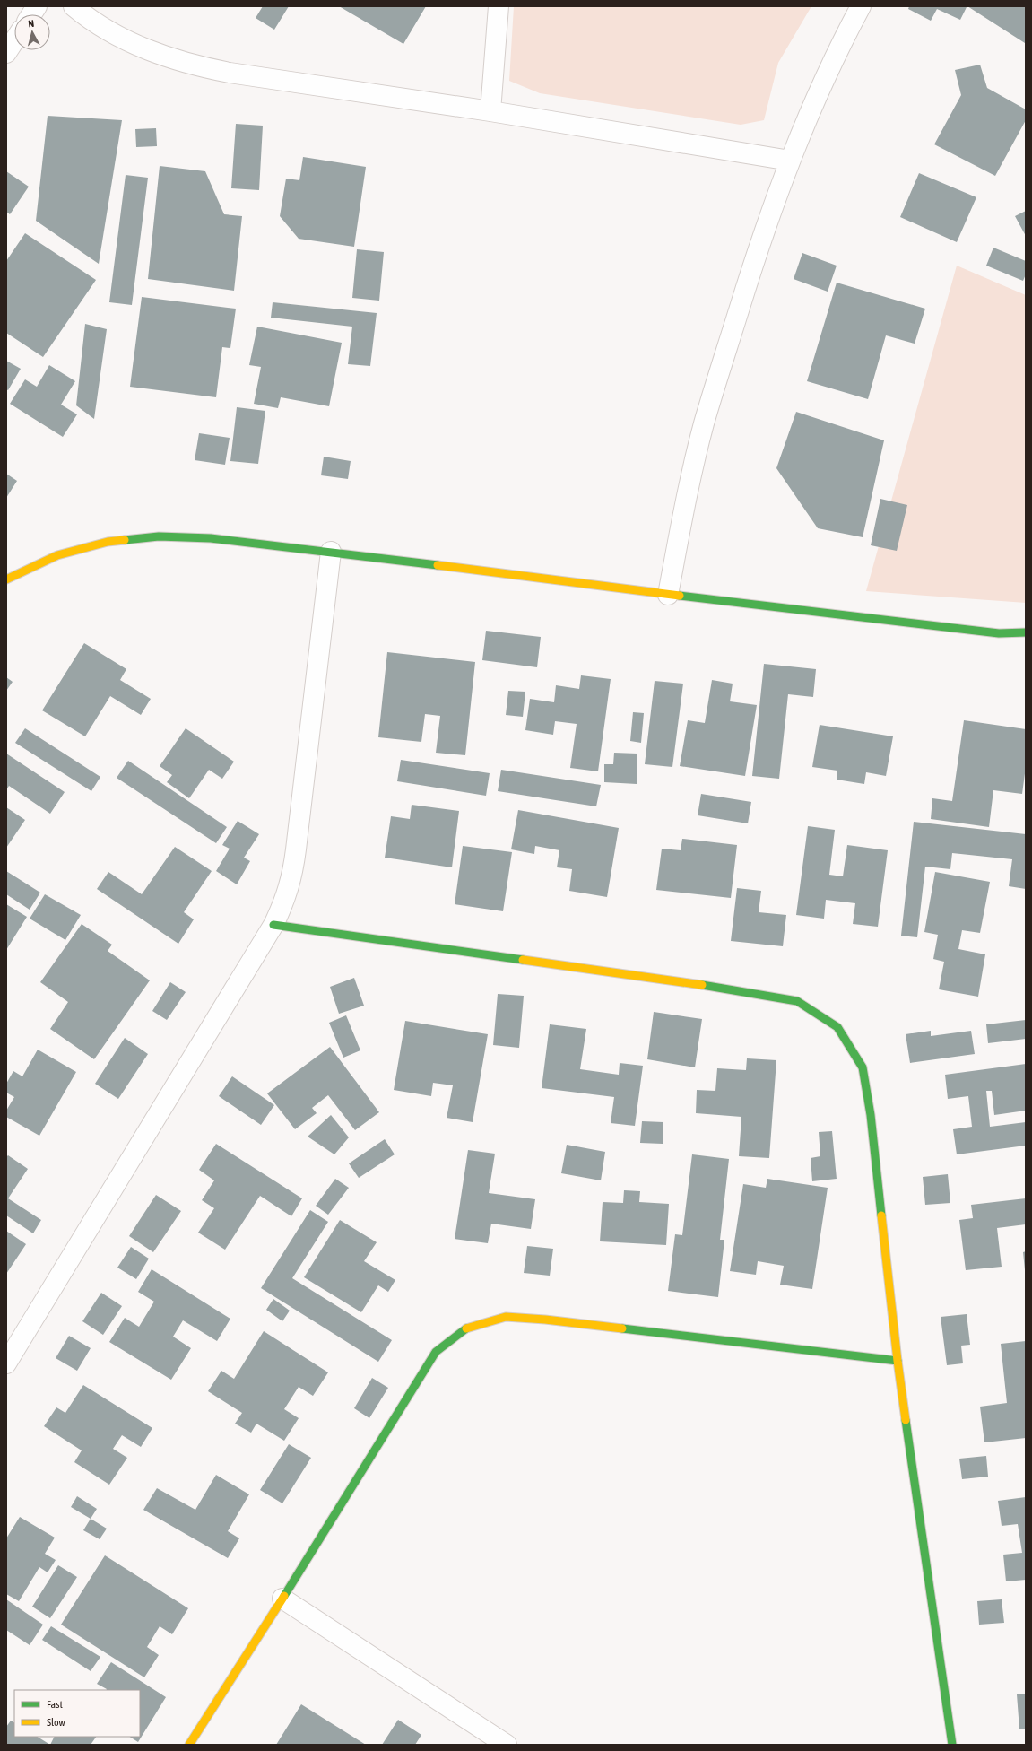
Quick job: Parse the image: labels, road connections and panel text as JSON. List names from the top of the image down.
{
  "legend": ["Fast", "Slow"],
  "north": "top"
}
